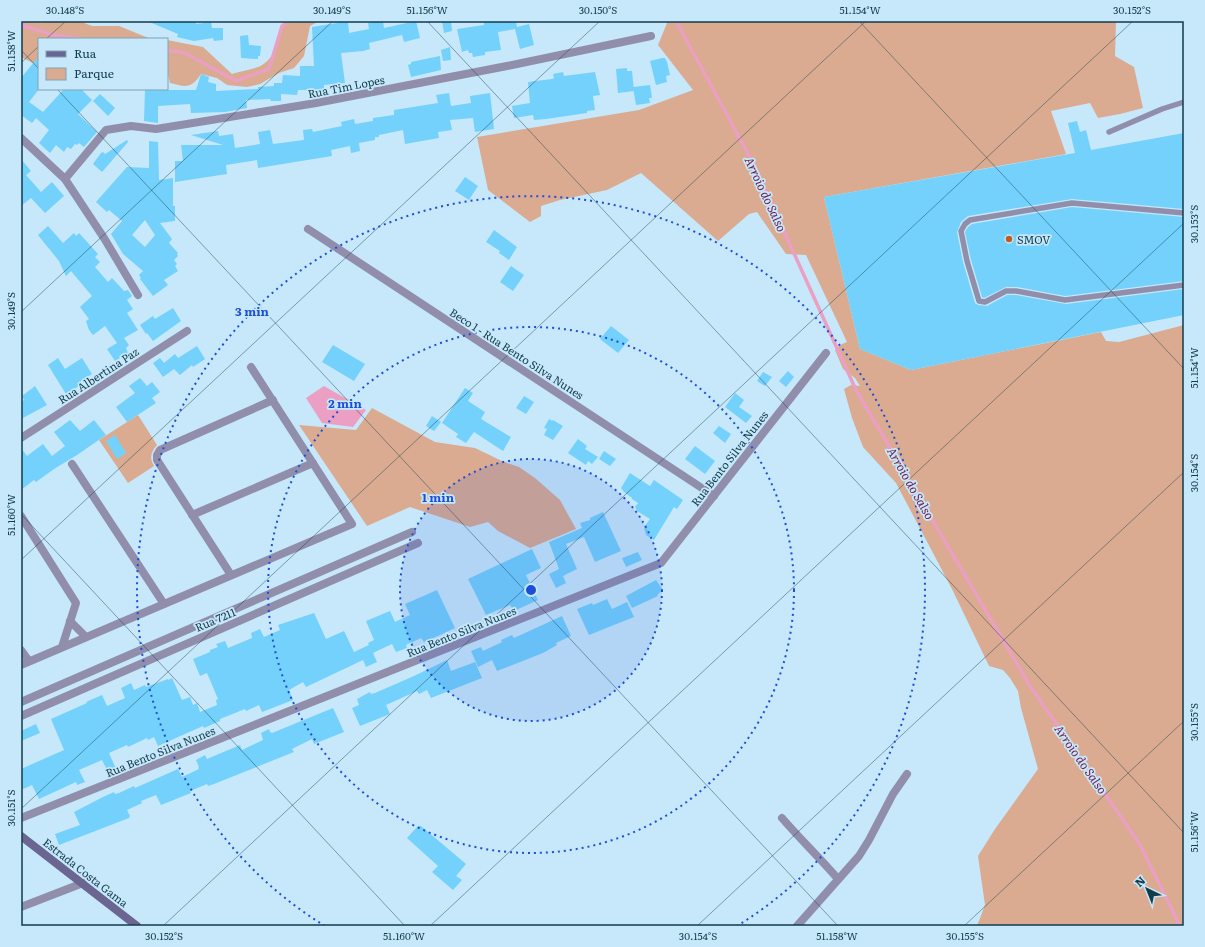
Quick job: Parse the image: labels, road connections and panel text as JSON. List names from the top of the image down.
{
  "streets": {
    "main road": ["Estrada Costa Gama"],
    "street": [
      "Rua Tim Lopes",
      "Beco 1 - Rua Bento Silva Nunes",
      "Rua Albertina Paz",
      "Rua Bento Silva Nunes",
      "Rua 7211"
    ]
  },
  "crossings": [
    ["Beco 1 - Rua Bento Silva Nunes", "Rua Bento Silva Nunes"]
  ],
  "water": ["Arroio do Salso"],
  "places": ["SMOV"],
  "legend": ["Rua", "Parque"],
  "north": "top left",
  "coordinates": [
    "30.148°S",
    "30.149°S",
    "51.156°W",
    "30.150°S",
    "51.154°W",
    "30.152°S",
    "51.158°W",
    "30.153°S",
    "30.154°S",
    "51.160°W",
    "30.155°S",
    "30.151°S"
  ],
  "rings": ["3 min", "2 min", "1 min"]
}
